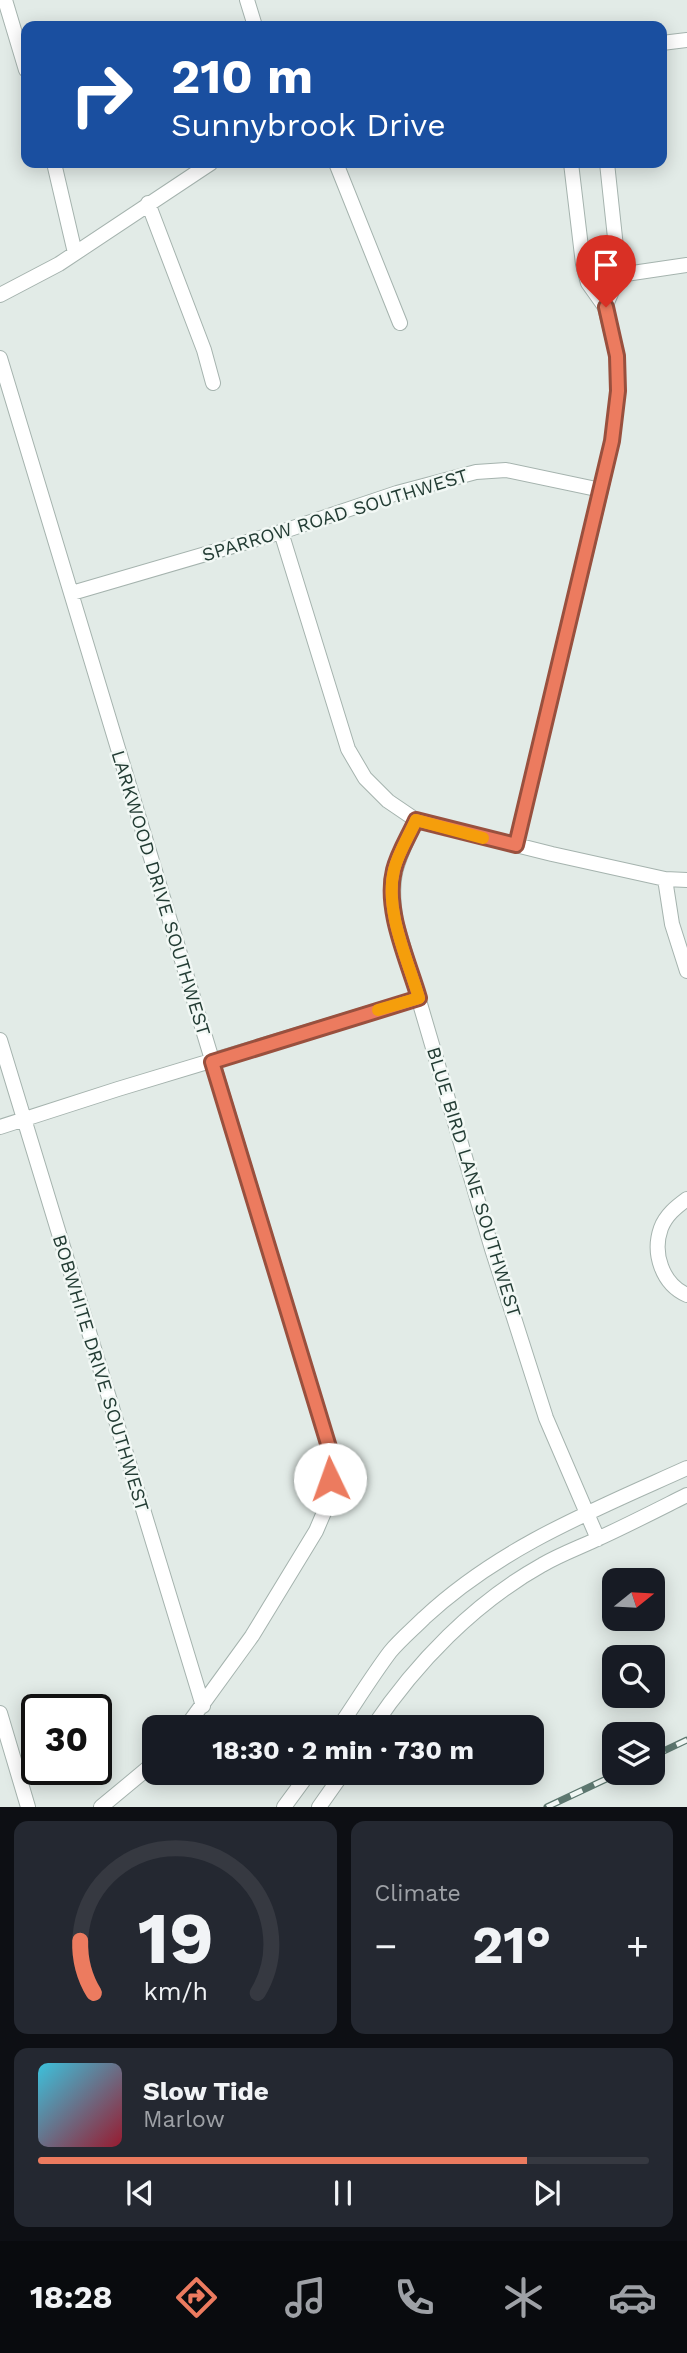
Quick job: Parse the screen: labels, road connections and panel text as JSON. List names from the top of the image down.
{
  "streets": {
    "street": [
      "SPARROW ROAD SOUTHWEST",
      "LARKWOOD DRIVE SOUTHWEST",
      "BLUE BIRD LANE SOUTHWEST",
      "BOBWHITE DRIVE SOUTHWEST"
    ]
  },
  "crossings": [
    ["SPARROW ROAD SOUTHWEST", "LARKWOOD DRIVE SOUTHWEST"],
    ["LARKWOOD DRIVE SOUTHWEST", "BOBWHITE DRIVE SOUTHWEST"]
  ],
  "north": "right",
  "page": {
    "turn": ["210 m", "Sunnybrook Drive"],
    "limit": "30",
    "trip": "18:30 · 2 min · 730 m",
    "tile": "Climate",
    "heat": ["−", "21°", "+"],
    "song": ["Slow Tide", "Marlow"],
    "tabs": "18:28",
    "gauge": ["19", "km/h"]
  }
}
